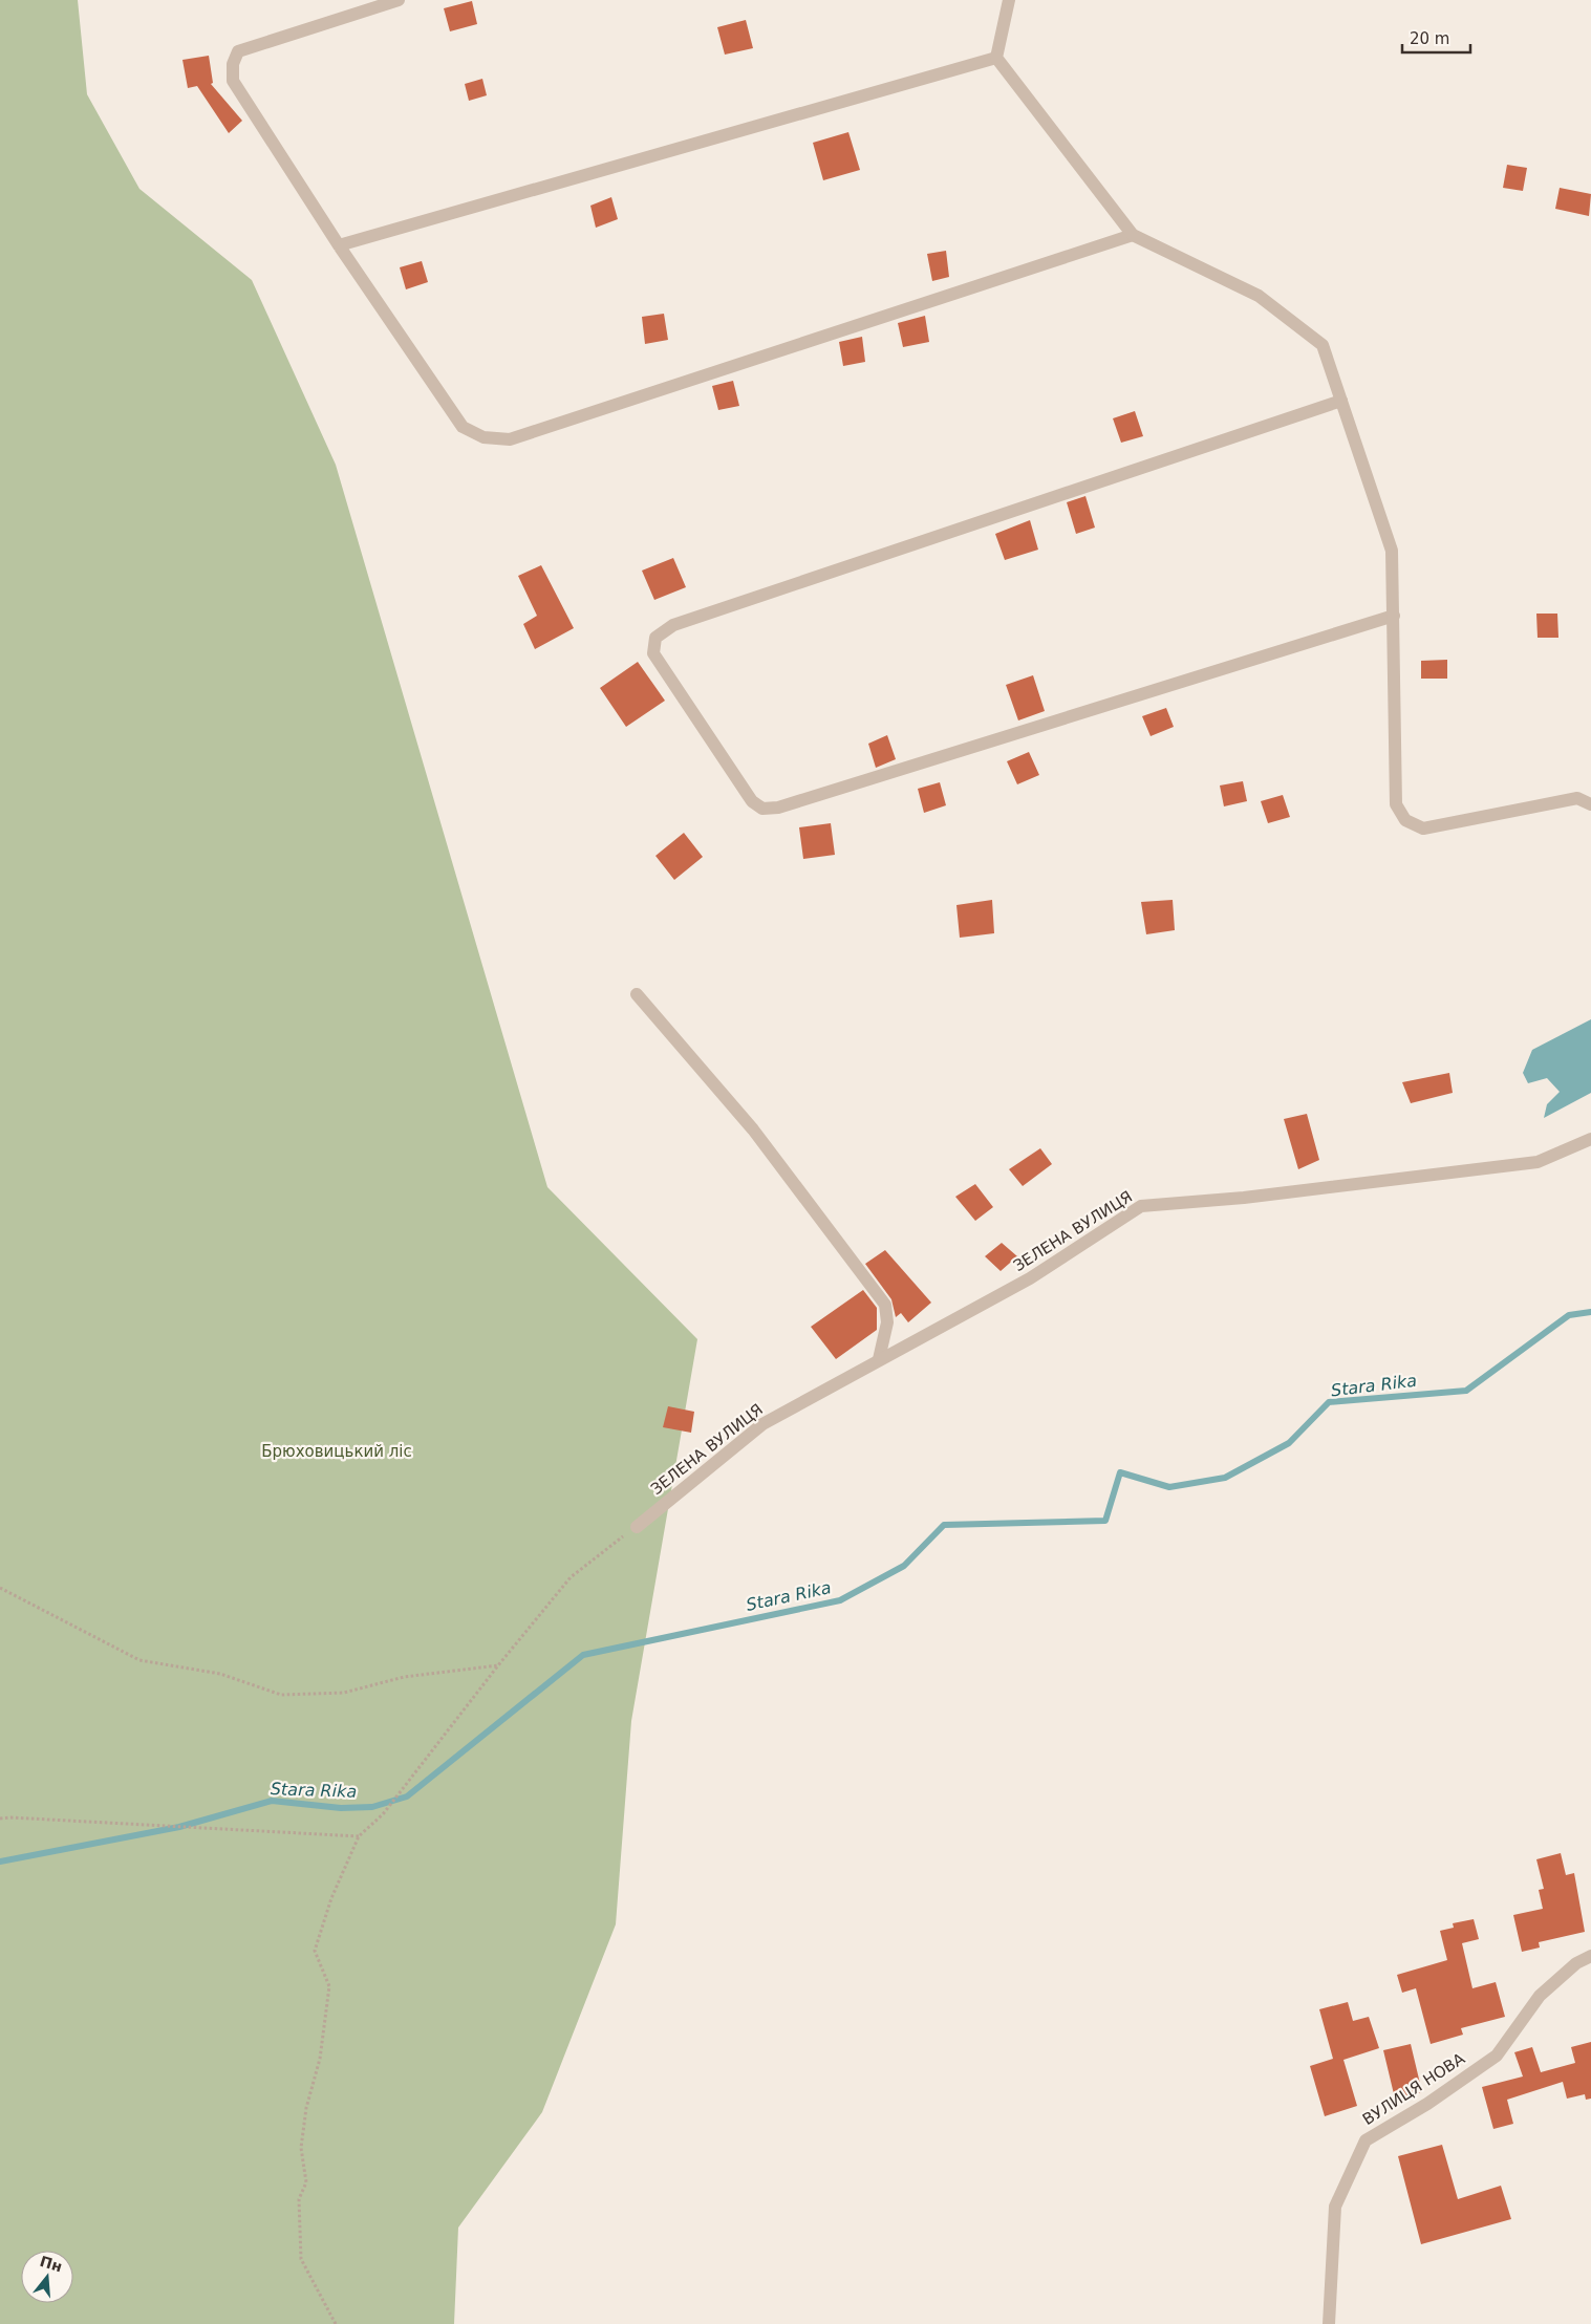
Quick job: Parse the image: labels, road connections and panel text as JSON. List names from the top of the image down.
{
  "streets": {
    "street": ["ЗЕЛЕНА ВУЛИЦЯ", "ВУЛИЦЯ НОВА"]
  },
  "water": ["Stara Rika"],
  "parks": ["Брюховицький ліс"],
  "scale_bar": "20 m",
  "north": "top"
}
